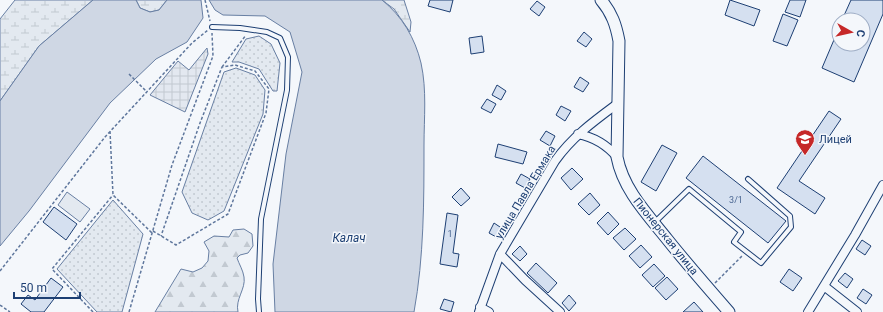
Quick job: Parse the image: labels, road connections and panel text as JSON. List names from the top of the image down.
{
  "streets": {
    "street": ["улица Павла Ермака", "Пионерская улица"]
  },
  "crossings": [
    ["улица Павла Ермака", "Пионерская улица"]
  ],
  "water": ["Калач"],
  "places": {
    "school or university": ["Лицей"]
  },
  "house_numbers": ["3/1", "1"],
  "scale_bar": "50 m",
  "north": "right"
}
